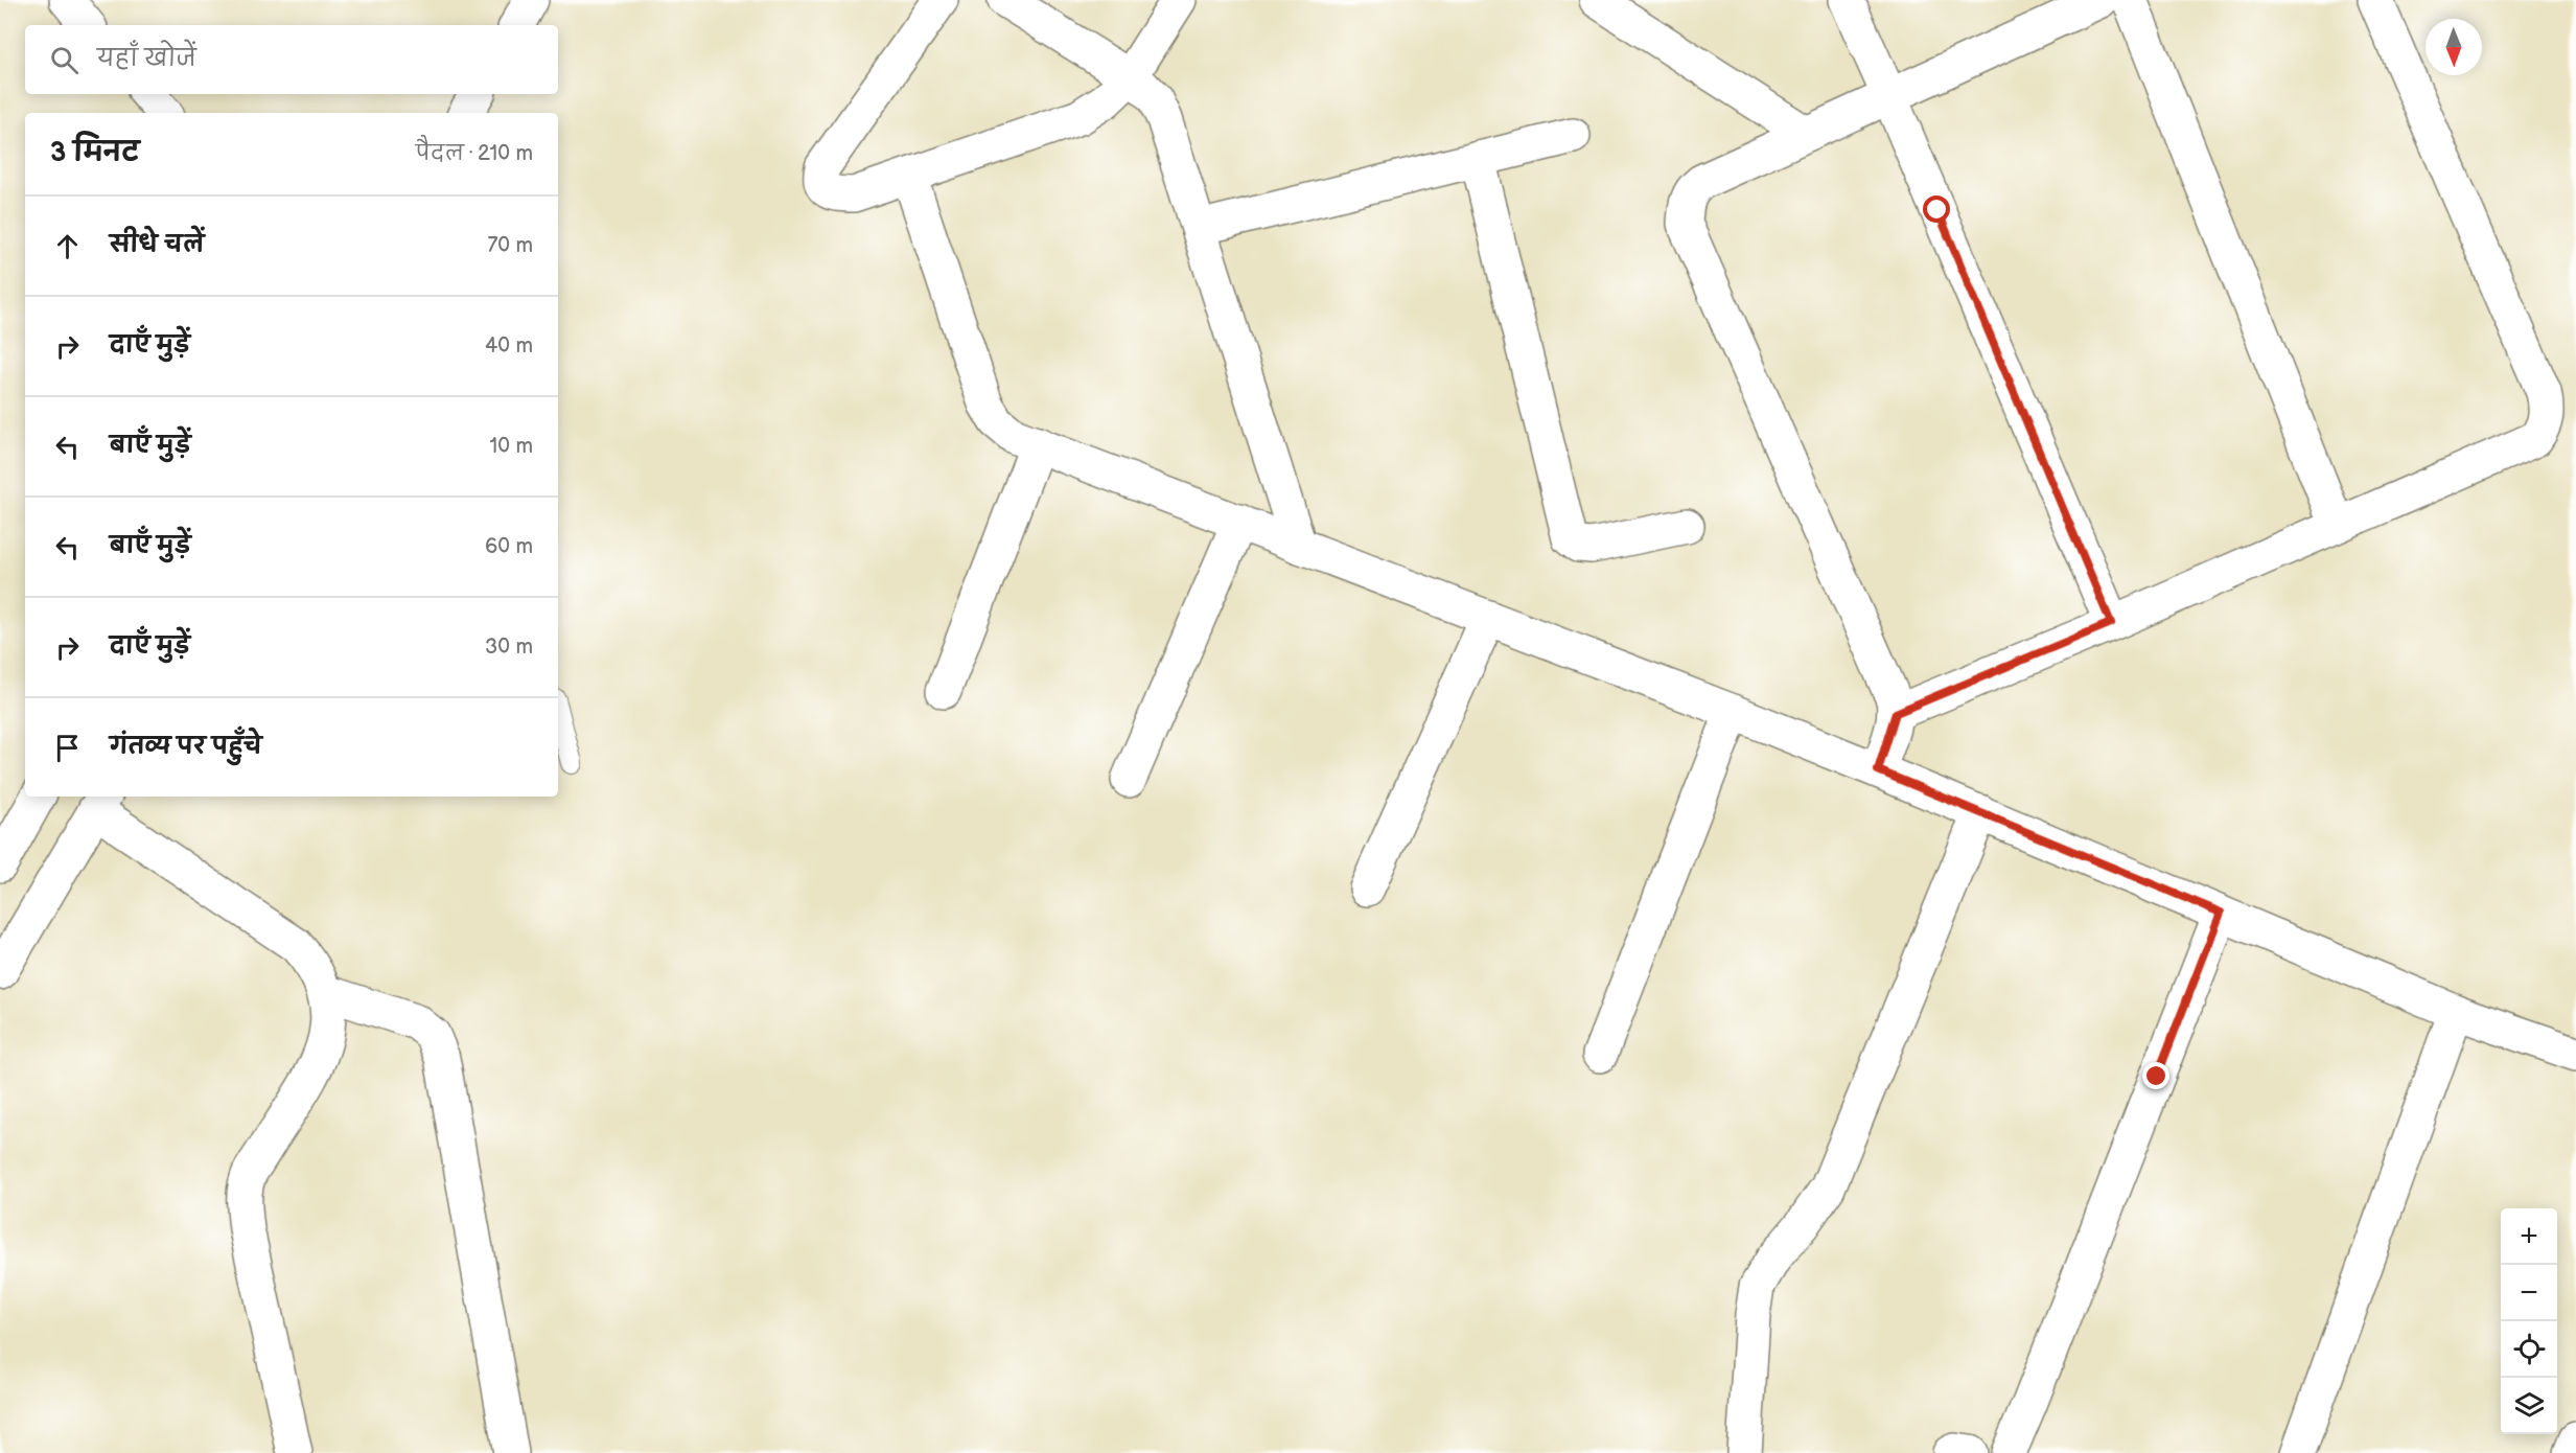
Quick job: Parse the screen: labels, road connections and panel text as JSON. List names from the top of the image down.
{
  "north": "bottom",
  "page": {
    "search": "यहाँ खोजें",
    "heading": ["3 मिनट", "पैदल · 210 m"],
    "list": [
      ["सीधे चलें", "70 m"],
      ["दाएँ मुड़ें", "40 m"],
      ["बाएँ मुड़ें", "10 m"],
      ["बाएँ मुड़ें", "60 m"],
      ["दाएँ मुड़ें", "30 m"],
      "गंतव्य पर पहुँचे"
    ],
    "map_buttons": ["+", "−"]
  }
}
